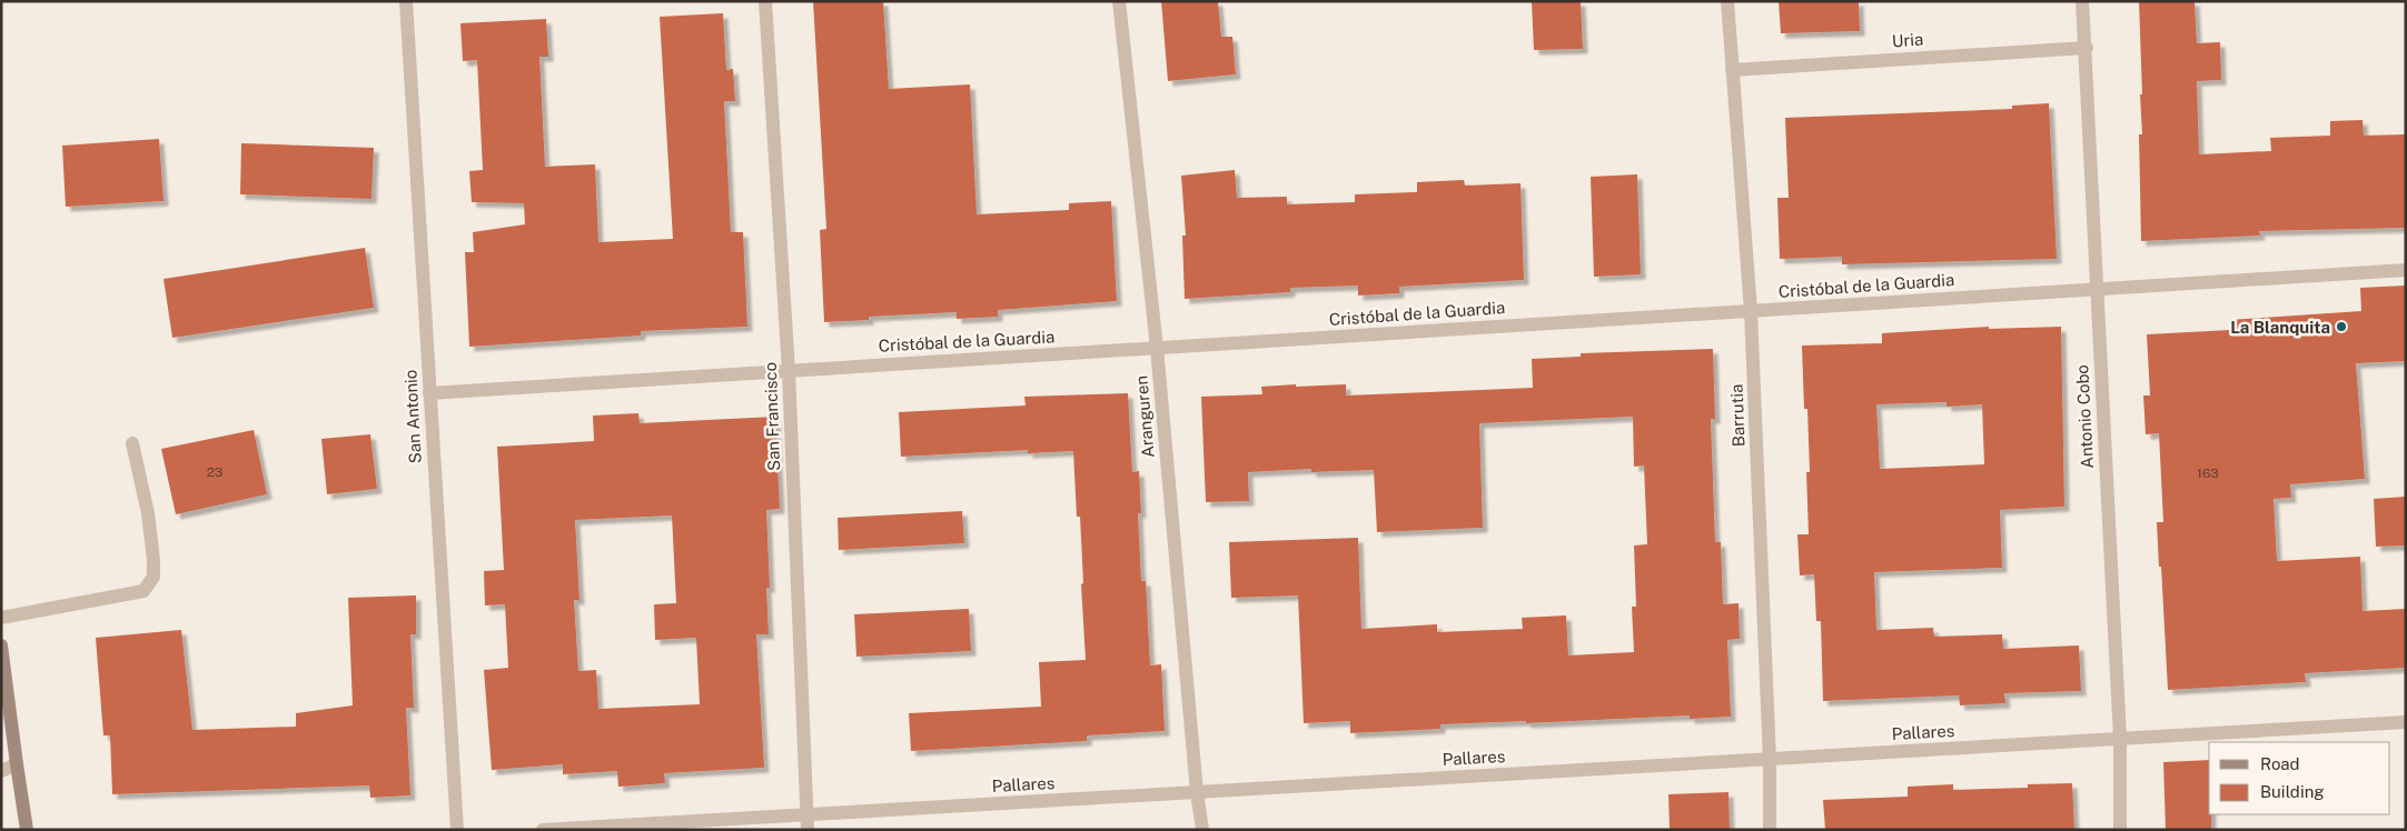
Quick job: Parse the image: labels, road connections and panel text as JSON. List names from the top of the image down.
{
  "streets": {
    "street": [
      "Uria",
      "Cristóbal de la Guardia",
      "Barrutia",
      "San Antonio",
      "San Francisco",
      "Aranguren",
      "Antonio Cobo",
      "Pallares"
    ]
  },
  "crossings": [
    ["Uria", "Barrutia"],
    ["Uria", "Antonio Cobo"],
    ["Cristóbal de la Guardia", "Barrutia"],
    ["Cristóbal de la Guardia", "San Antonio"],
    ["Cristóbal de la Guardia", "San Francisco"],
    ["Cristóbal de la Guardia", "Aranguren"],
    ["Cristóbal de la Guardia", "Antonio Cobo"],
    ["Barrutia", "Pallares"],
    ["San Francisco", "Pallares"],
    ["Aranguren", "Pallares"],
    ["Antonio Cobo", "Pallares"]
  ],
  "places": ["La Blanquita"],
  "house_numbers": ["23", "163"],
  "legend": ["Road", "Building"]
}
